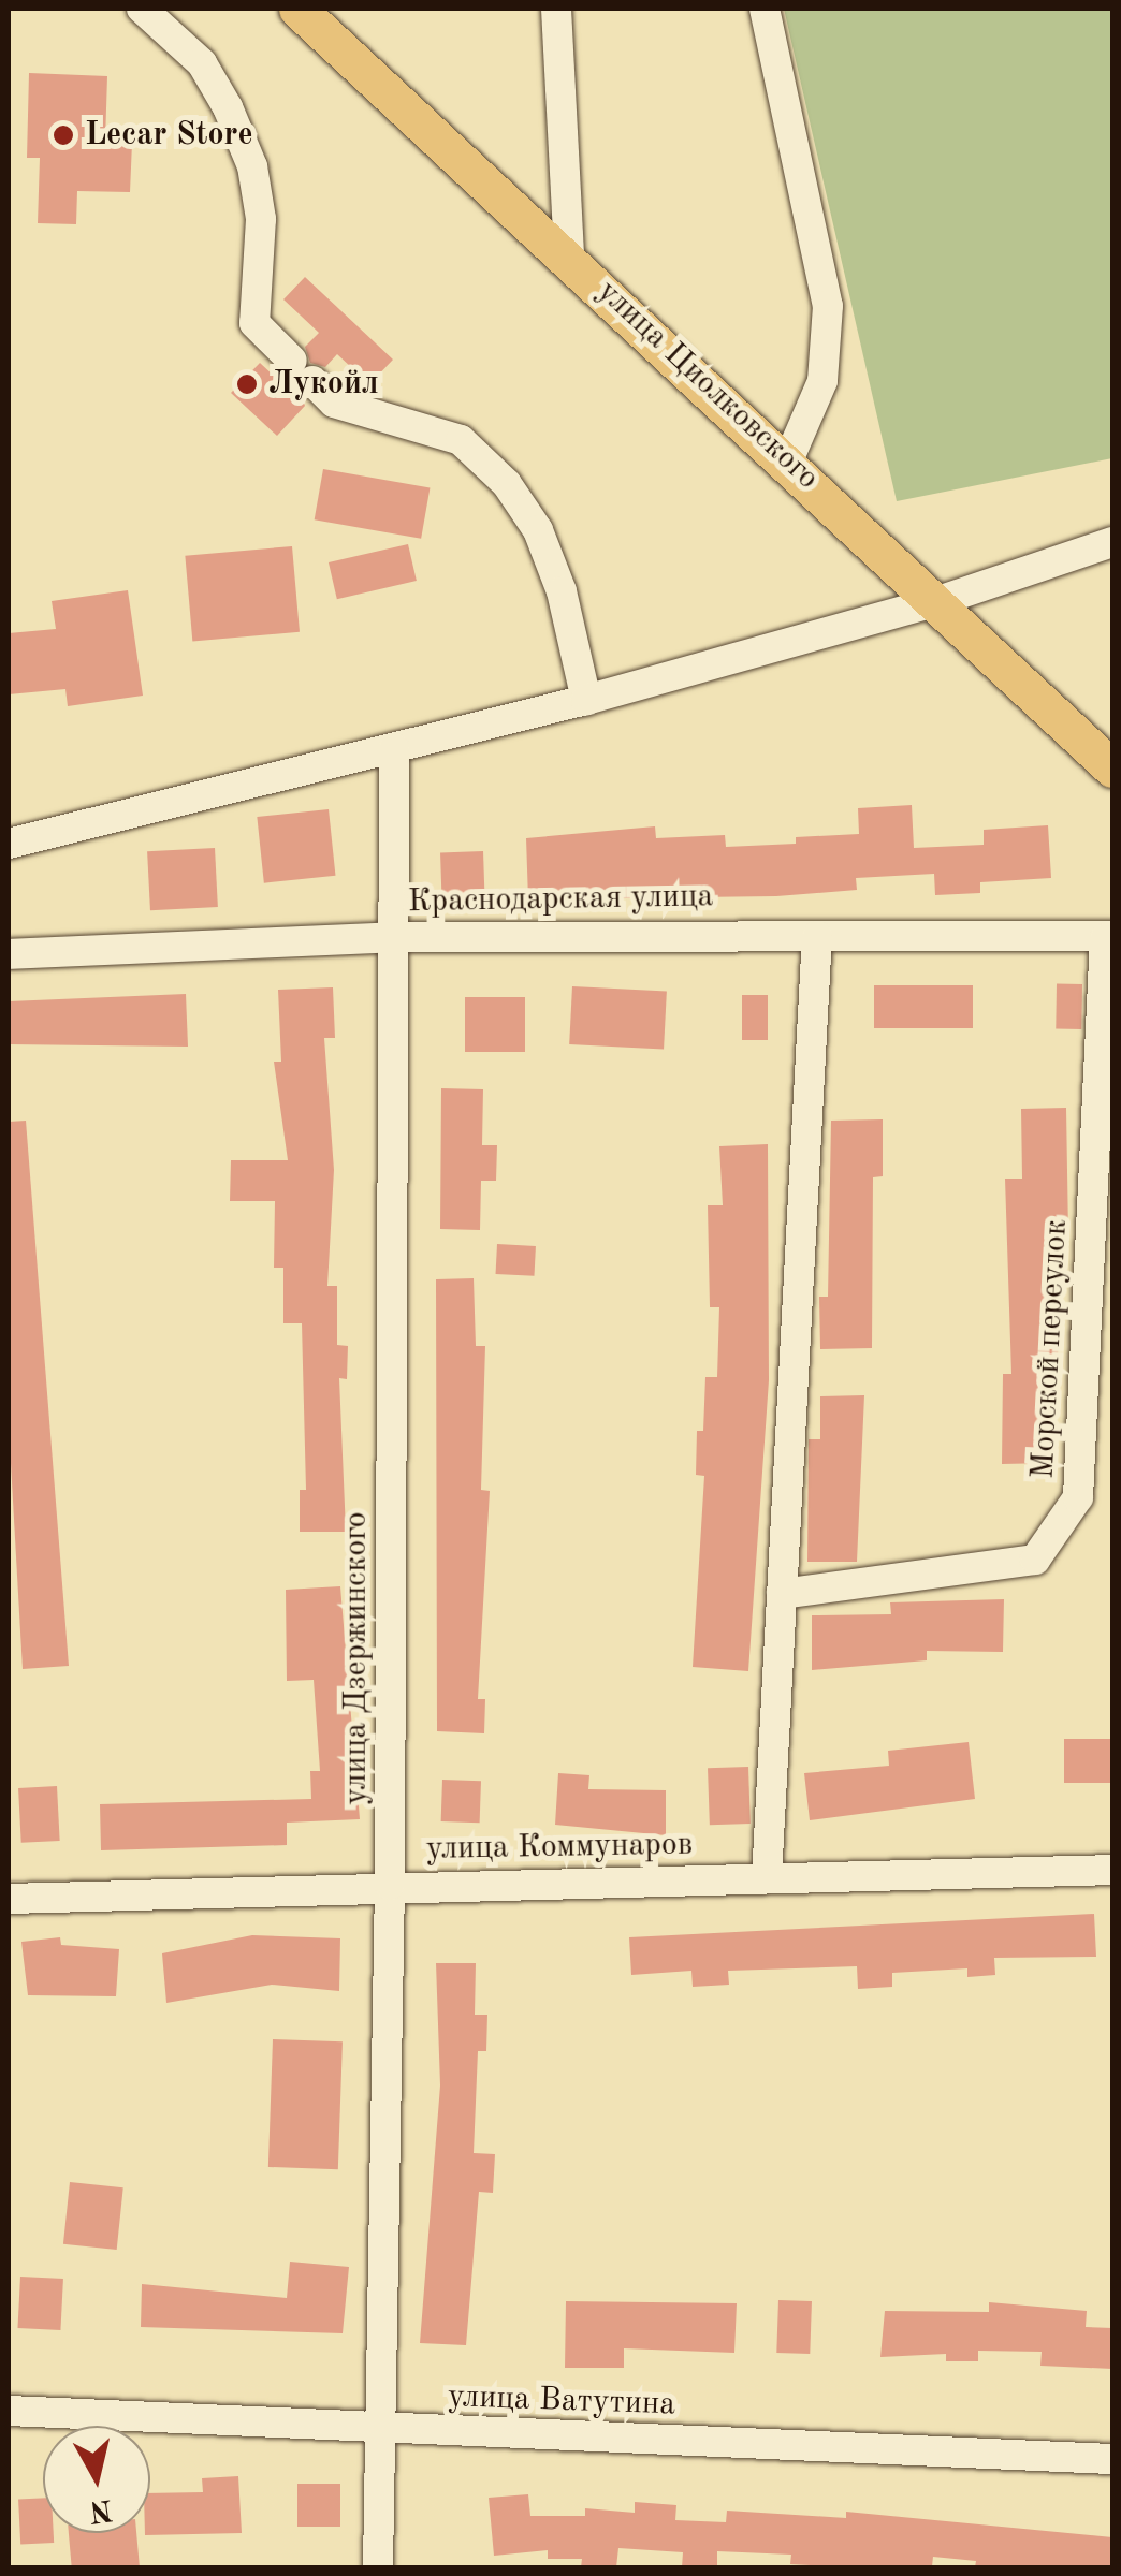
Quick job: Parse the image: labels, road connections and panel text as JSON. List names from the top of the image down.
{
  "streets": {
    "main road": ["улица Циолковского"],
    "street": [
      "Краснодарская улица",
      "Морской переулок",
      "улица Дзержинского",
      "улица Коммунаров",
      "улица Ватутина"
    ]
  },
  "crossings": [
    ["Краснодарская улица", "Морской переулок"],
    ["Краснодарская улица", "улица Дзержинского"],
    ["улица Дзержинского", "улица Коммунаров"],
    ["улица Дзержинского", "улица Ватутина"]
  ],
  "places": ["Lecar Store", "Лукойл"],
  "north": "bottom"
}
